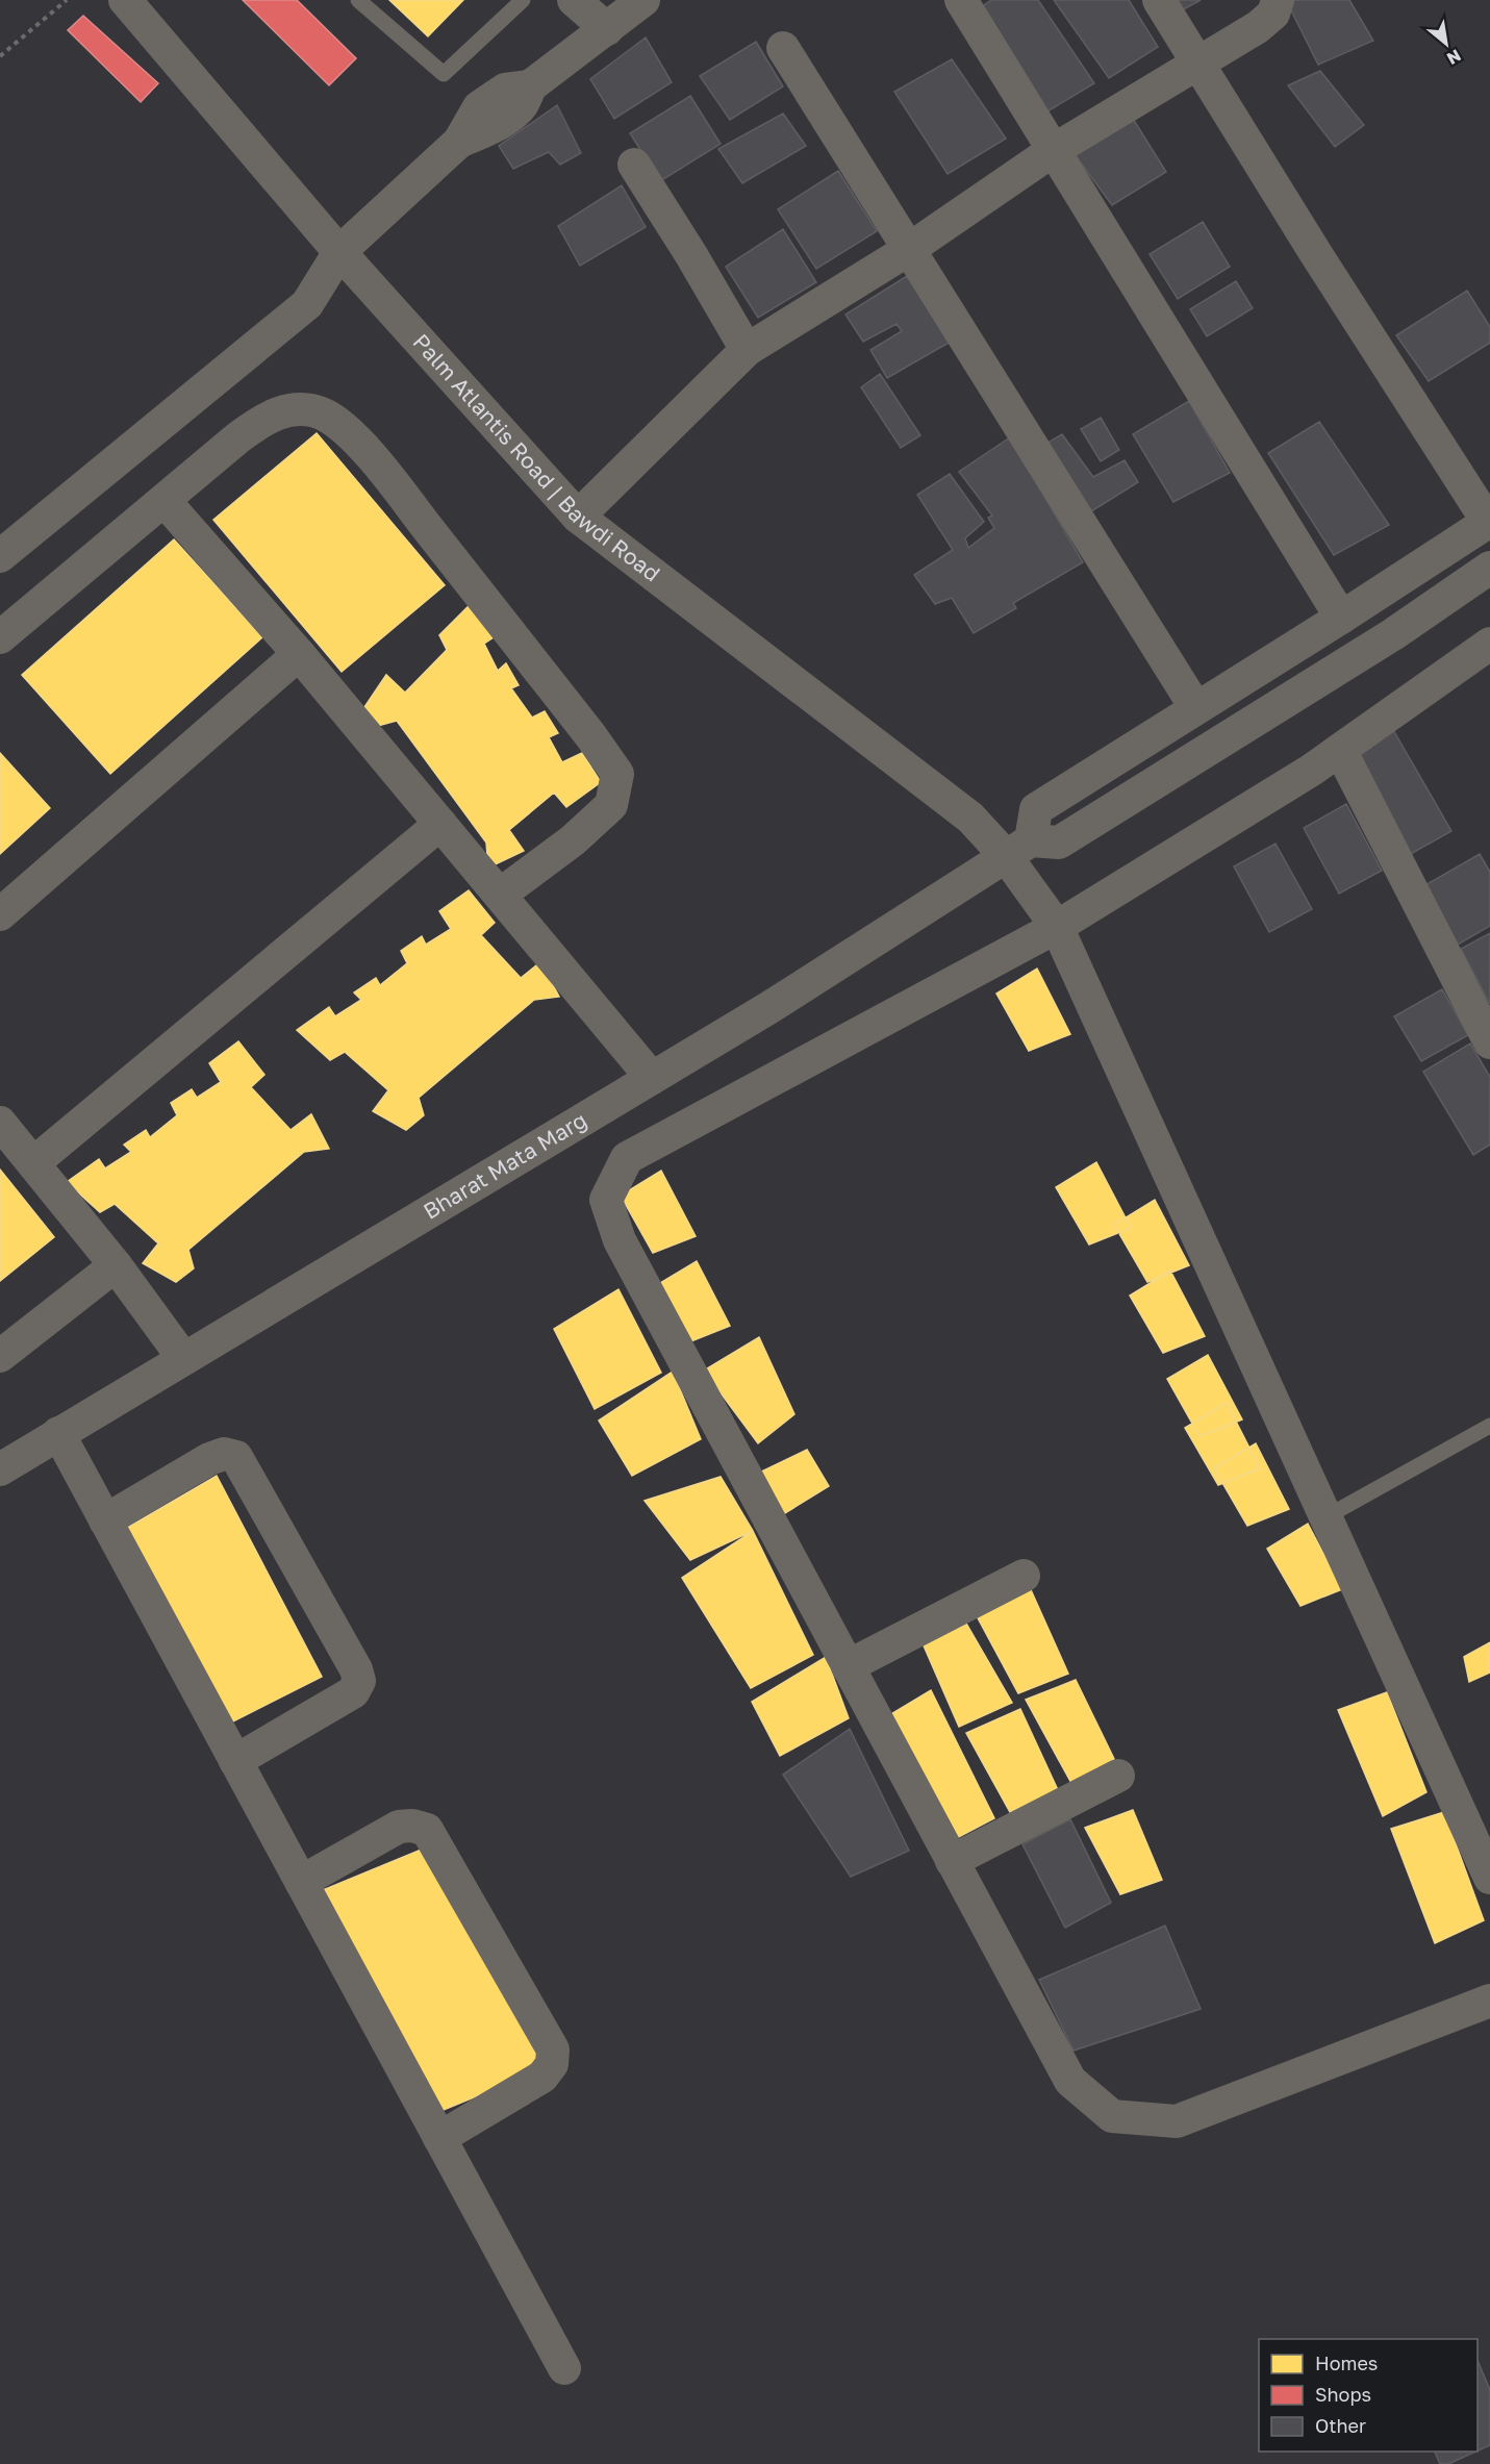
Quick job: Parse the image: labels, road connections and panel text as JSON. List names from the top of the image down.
{
  "streets": {
    "street": ["Palm Atlantis Road | Bawdi Road", "Bharat Mata Marg"]
  },
  "crossings": [
    ["Palm Atlantis Road | Bawdi Road", "Bharat Mata Marg"]
  ],
  "legend": ["Homes", "Shops", "Other"],
  "north": "bottom right"
}
